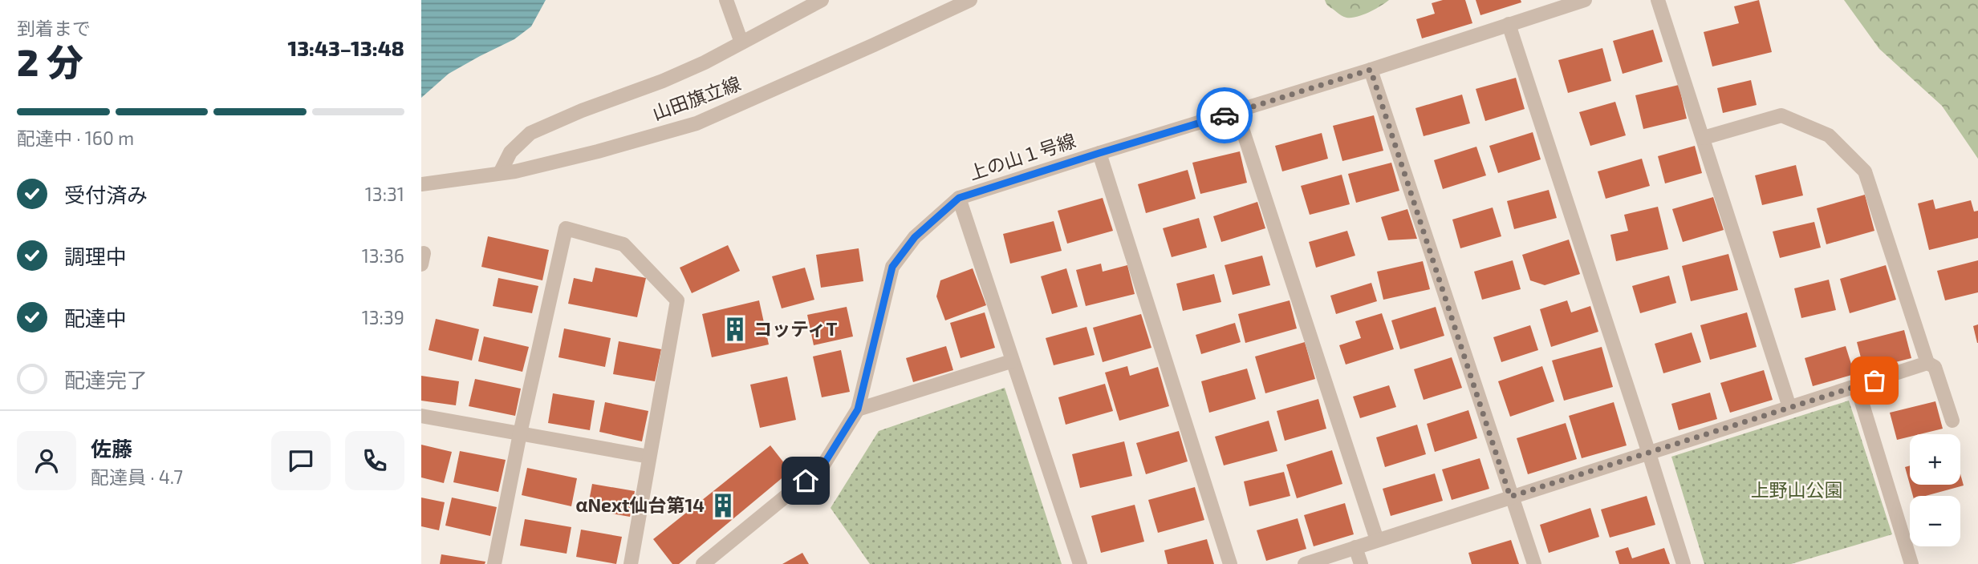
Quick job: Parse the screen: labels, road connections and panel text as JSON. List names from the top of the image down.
{
  "streets": {
    "street": ["山田旗立線", "上の山１号線"]
  },
  "parks": ["上野山公園"],
  "places": {
    "building": ["コッティT", "αNext仙台第14"]
  },
  "page": {
    "heading": ["2 分", "到着まで", "13:43–13:48"],
    "panel": ["佐藤", "配達員 · 4.7"],
    "bar": "配達中 · 160 m",
    "list": [
      ["受付済み", "13:31"],
      ["調理中", "13:36"],
      ["配達中", "13:39"],
      "配達完了"
    ],
    "map_buttons": ["+", "−"]
  }
}
